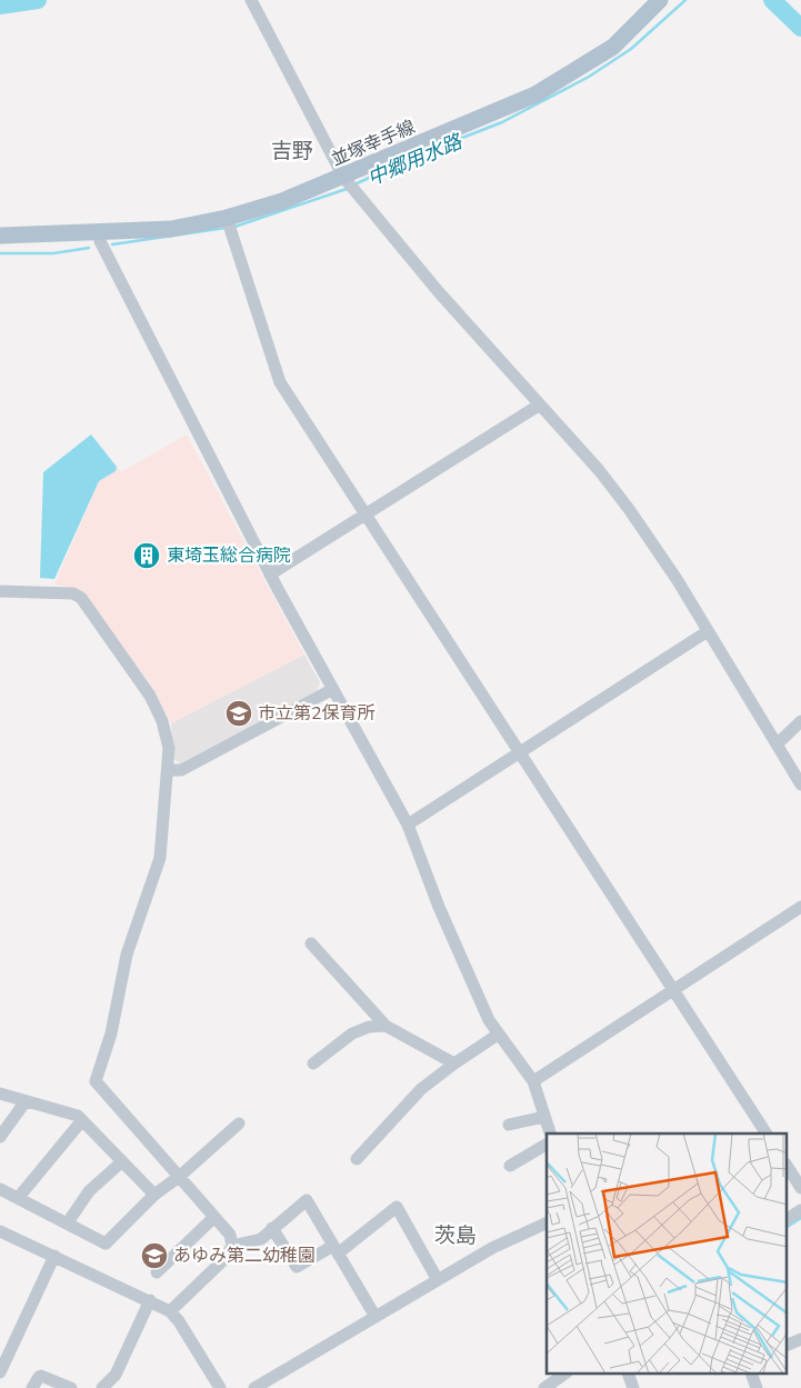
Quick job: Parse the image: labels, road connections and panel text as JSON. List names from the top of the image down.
{
  "streets": {
    "main road": ["並塚幸手線"]
  },
  "districts": ["吉野", "茨島"],
  "water": ["中郷用水路"],
  "places": {
    "building": ["東埼玉総合病院"],
    "school or university": ["市立第2保育所", "あゆみ第二幼稚園"]
  }
}
